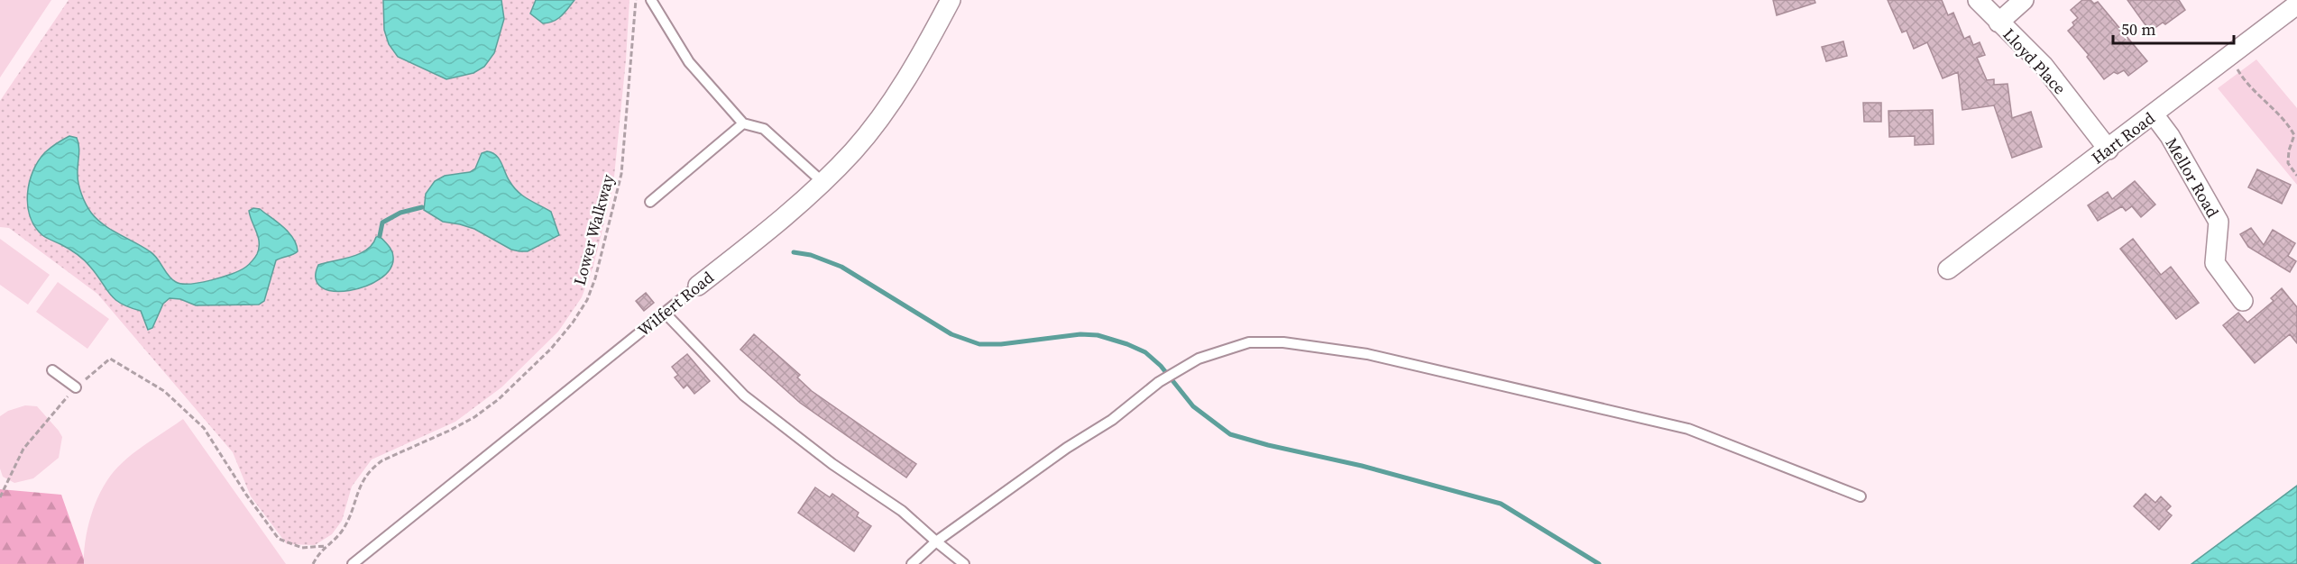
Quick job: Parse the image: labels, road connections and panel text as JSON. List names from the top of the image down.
{
  "streets": {
    "street": [
      "Lloyd Place",
      "Hart Road",
      "Mellor Road",
      "Wilfert Road"
    ],
    "path": ["Lower Walkway"]
  },
  "crossings": [
    ["Lloyd Place", "Hart Road"],
    ["Hart Road", "Mellor Road"]
  ],
  "scale_bar": "50 m"
}
